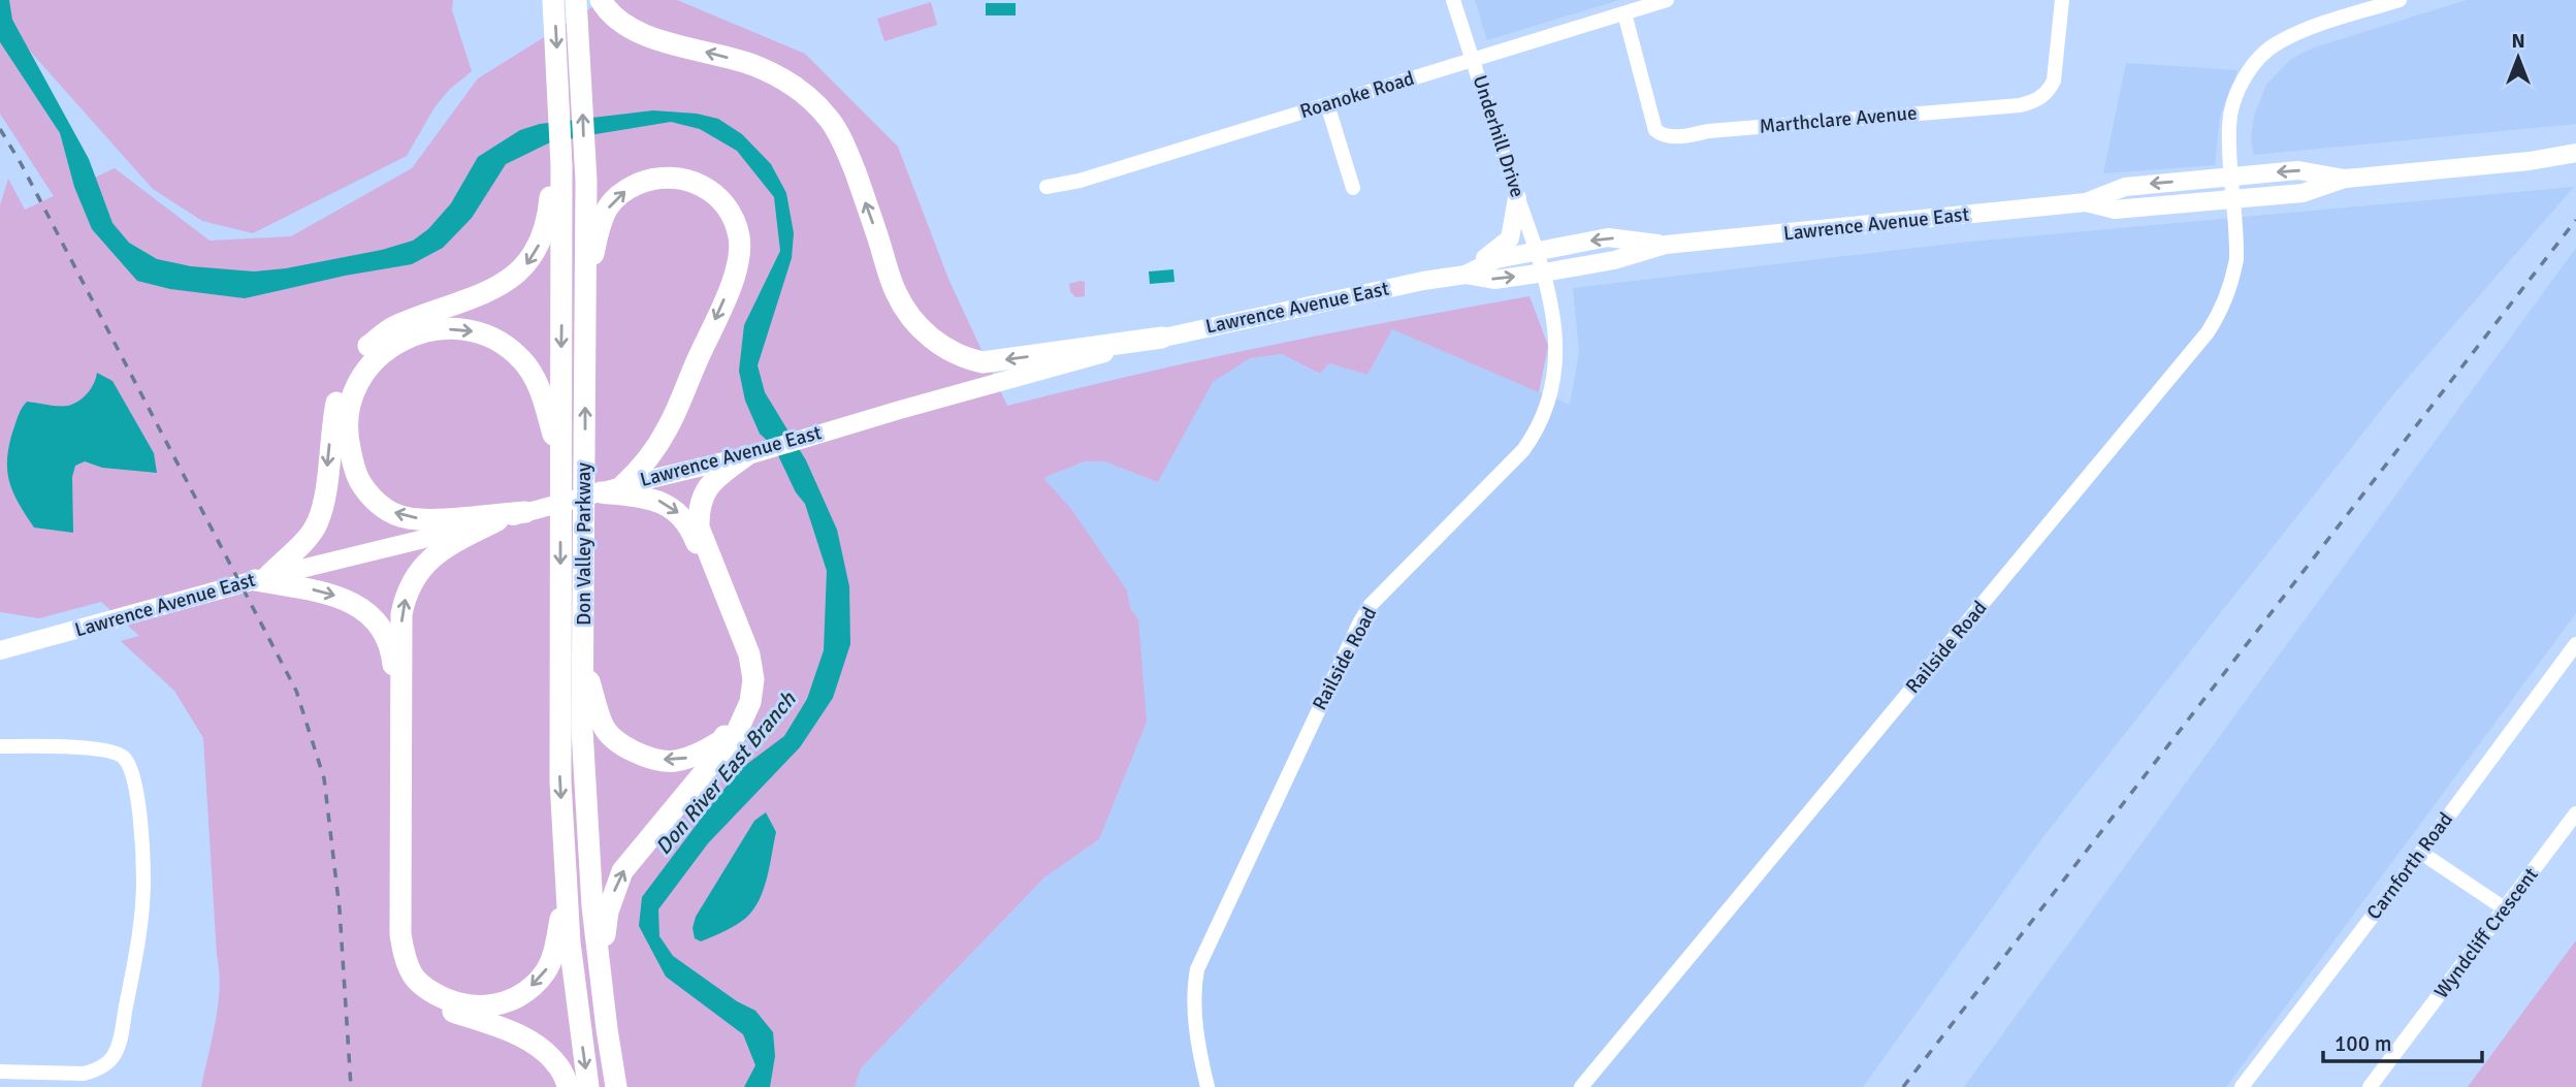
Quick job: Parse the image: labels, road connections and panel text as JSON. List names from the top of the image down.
{
  "streets": {
    "highway": ["Don Valley Parkway"],
    "main road": ["Lawrence Avenue East"],
    "street": [
      "Roanoke Road",
      "Marthclare Avenue",
      "Underhill Drive",
      "Railside Road",
      "Carnforth Road",
      "Wyndcliff Crescent"
    ]
  },
  "crossings": [
    ["Roanoke Road", "Marthclare Avenue"],
    ["Roanoke Road", "Underhill Drive"],
    ["Underhill Drive", "Lawrence Avenue East"],
    ["Underhill Drive", "Railside Road"],
    ["Lawrence Avenue East", "Railside Road"]
  ],
  "water": ["Don River East Branch"],
  "scale_bar": "100 m",
  "north": "top"
}
